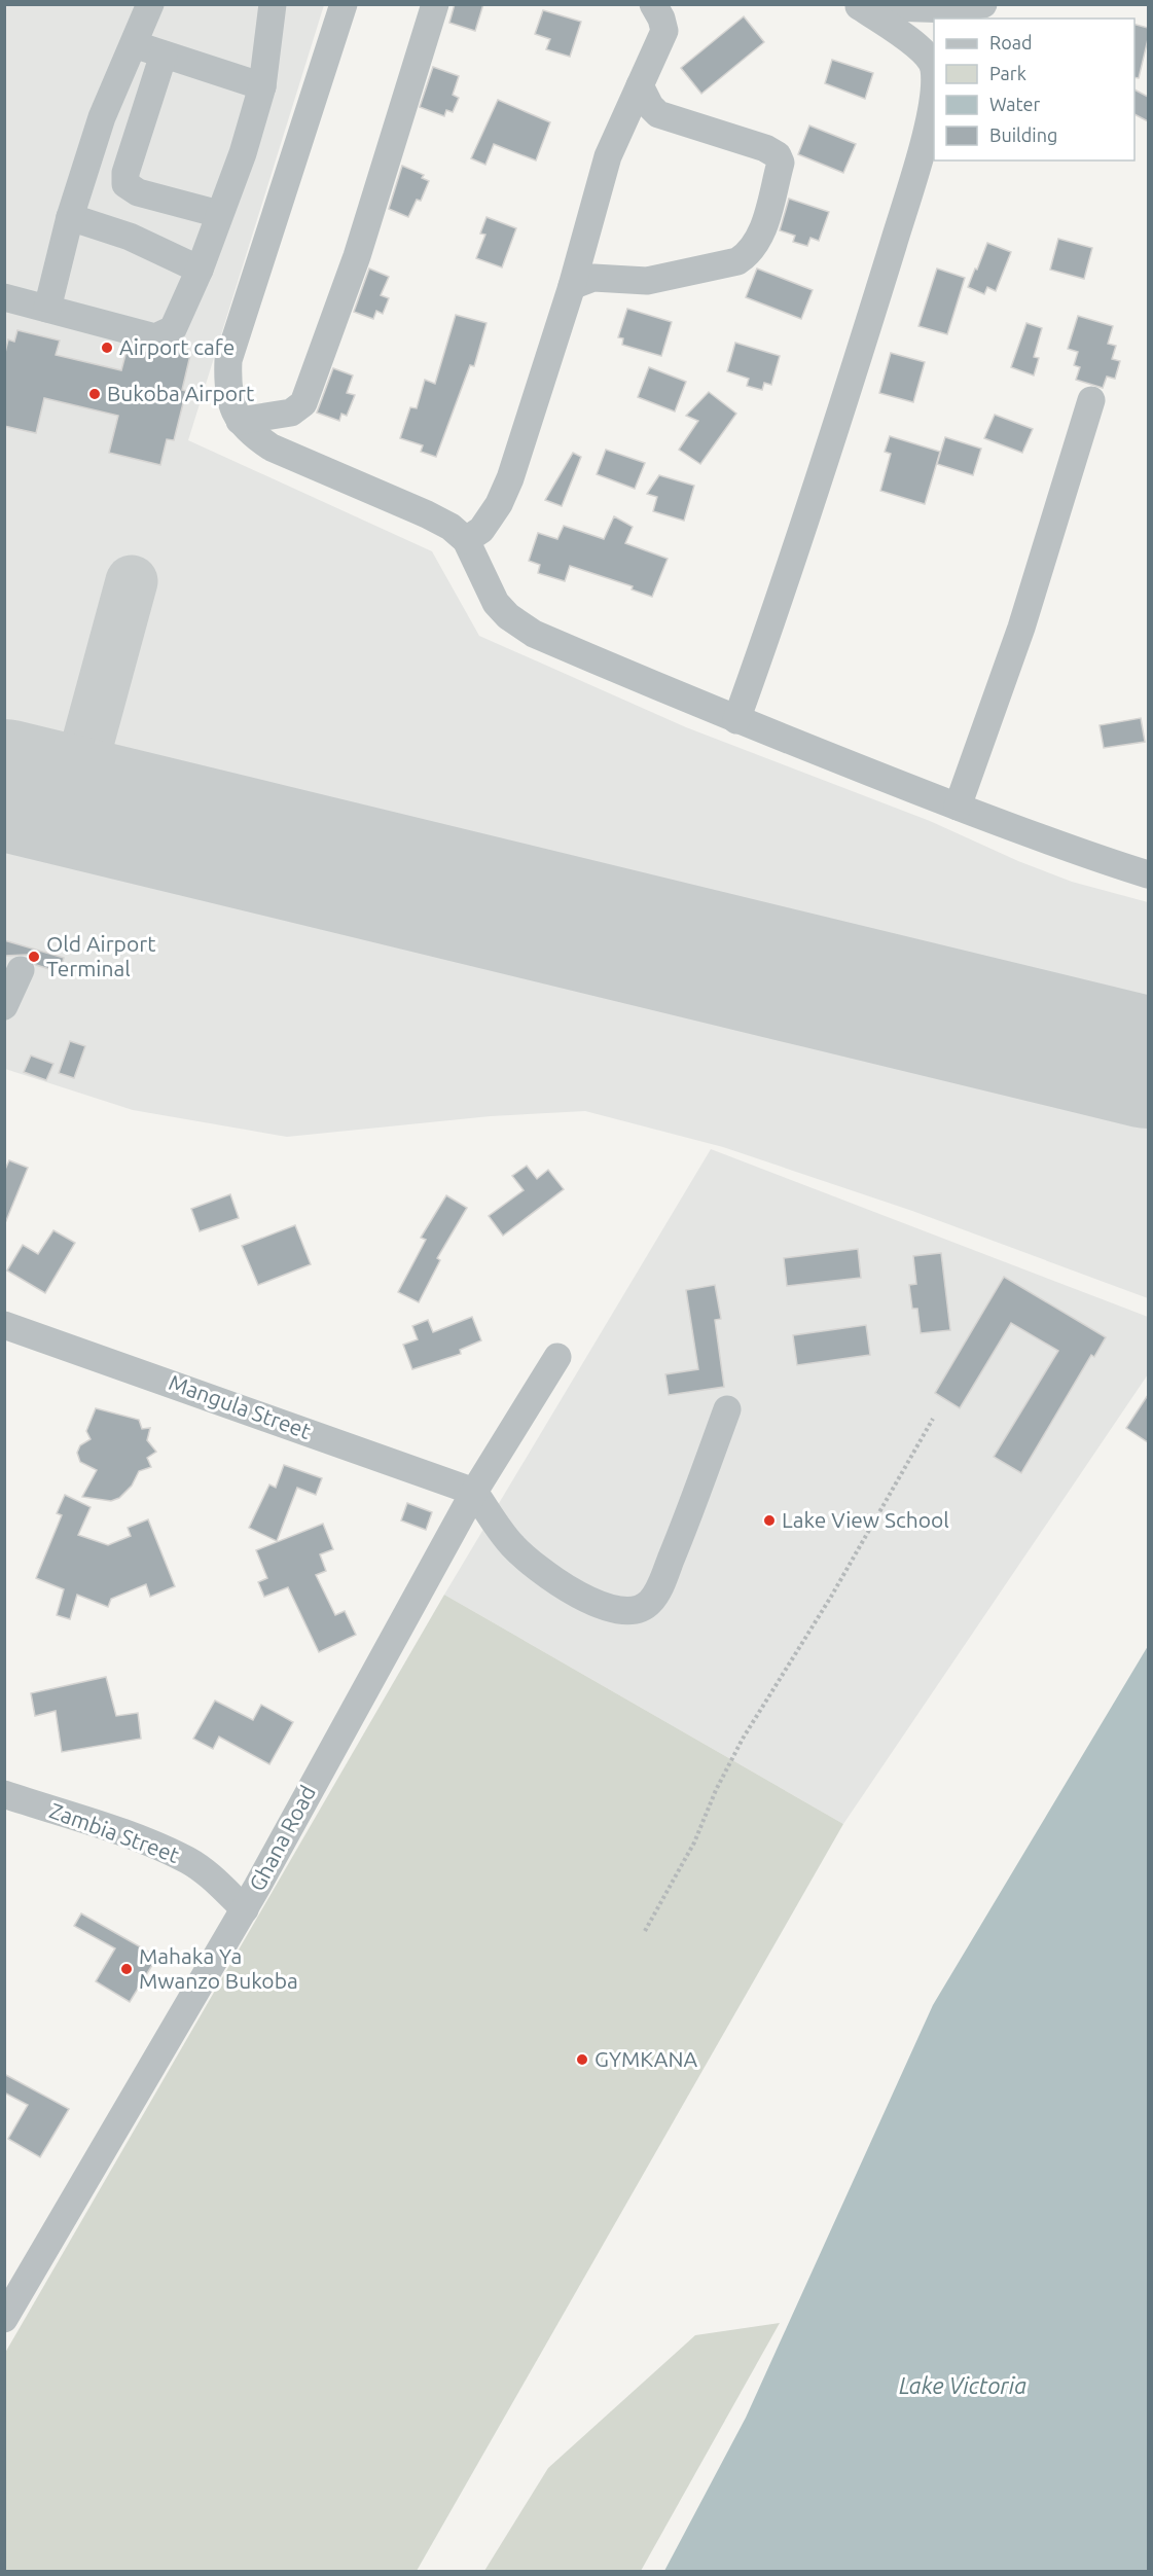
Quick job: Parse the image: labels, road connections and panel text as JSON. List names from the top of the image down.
{
  "streets": {
    "street": ["Mangula Street", "Zambia Street", "Ghana Road"]
  },
  "crossings": [
    ["Mangula Street", "Ghana Road"],
    ["Zambia Street", "Ghana Road"]
  ],
  "water": ["Lake Victoria"],
  "places": [
    "Airport cafe",
    "Bukoba Airport",
    "Old Airport Terminal",
    "Lake View School",
    "Mahaka Ya Mwanzo Bukoba",
    "GYMKANA"
  ],
  "legend": [
    "Road",
    "Park",
    "Water",
    "Building"
  ]
}
